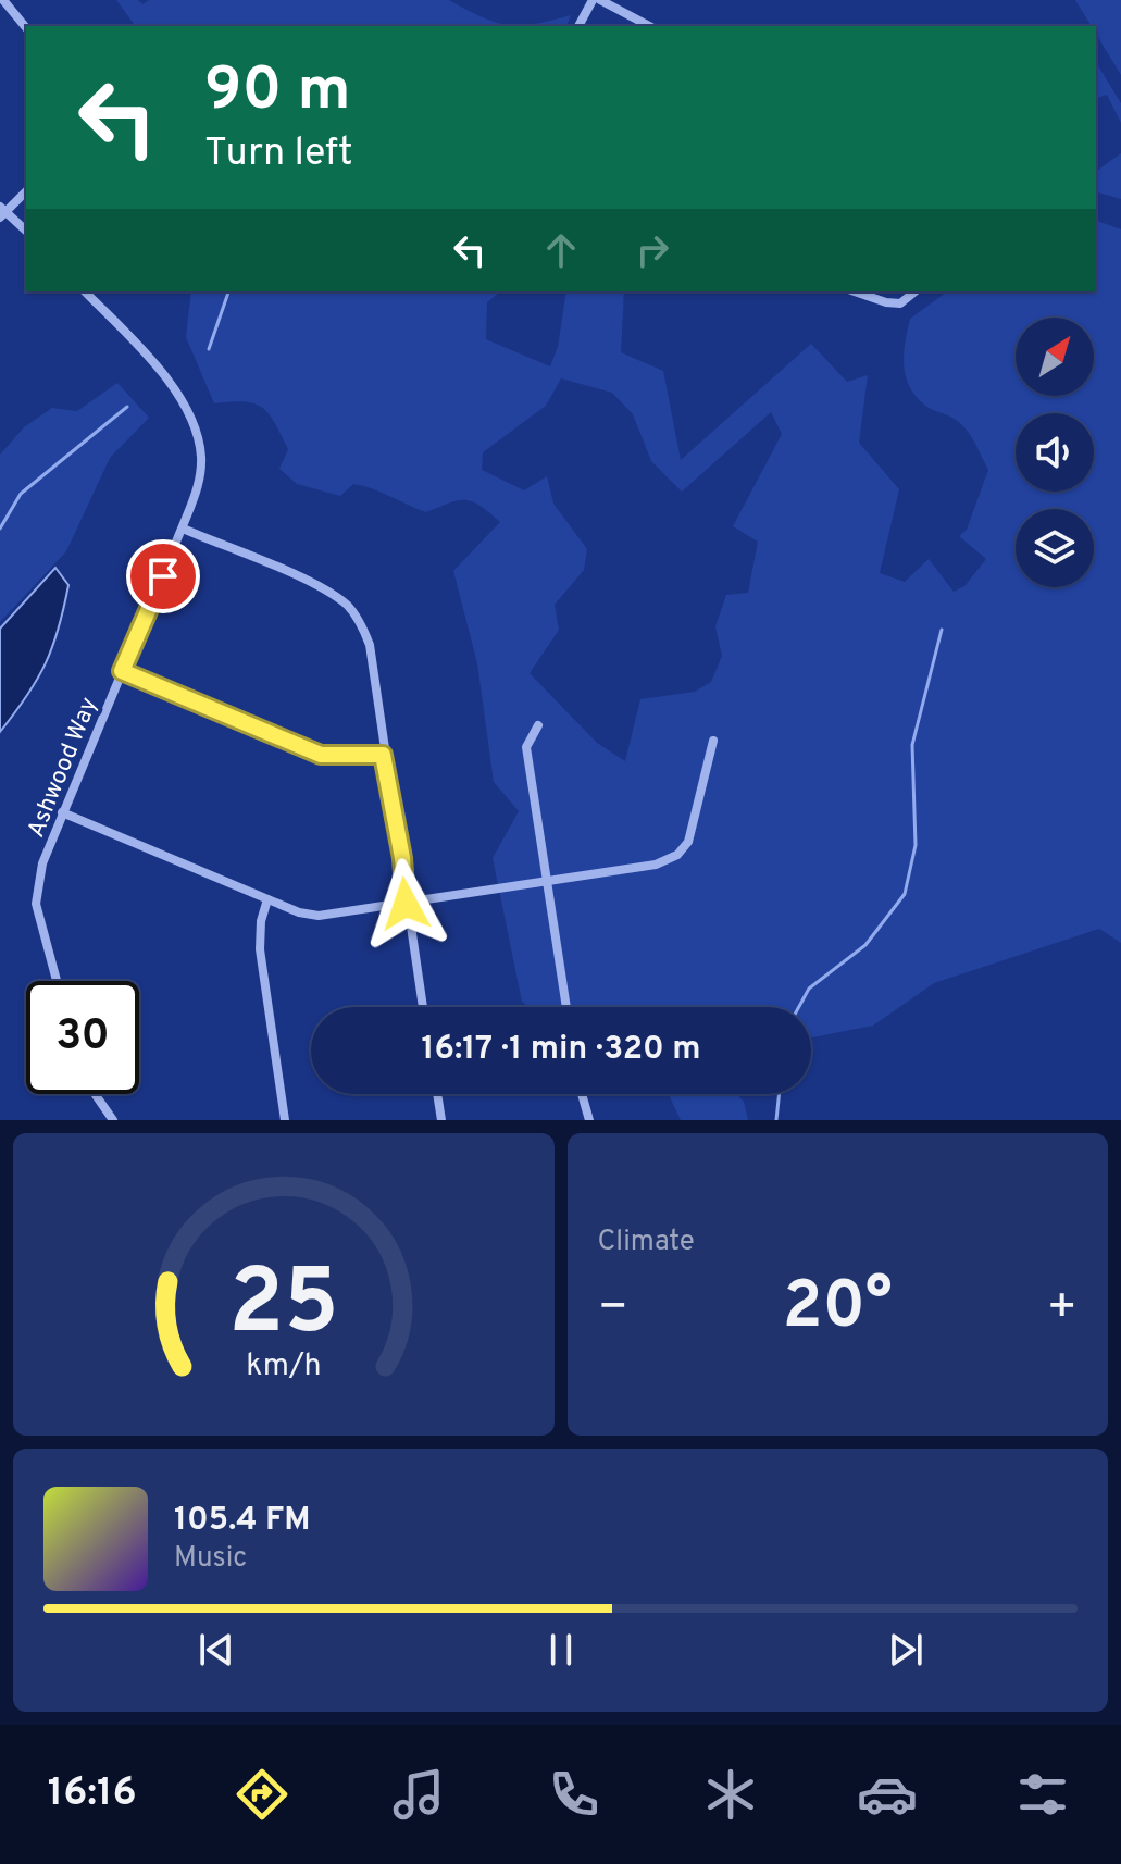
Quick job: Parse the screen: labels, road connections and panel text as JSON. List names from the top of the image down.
{
  "streets": {
    "street": ["Ashwood Way"]
  },
  "north": "top right",
  "page": {
    "turn": ["90 m", "Turn left"],
    "limit": "30",
    "trip": "16:17 · 1 min · 320 m",
    "tile": "Climate",
    "heat": ["−", "20°", "+"],
    "song": ["105.4 FM", "Music"],
    "tabs": "16:16",
    "gauge": ["25", "km/h"]
  }
}
